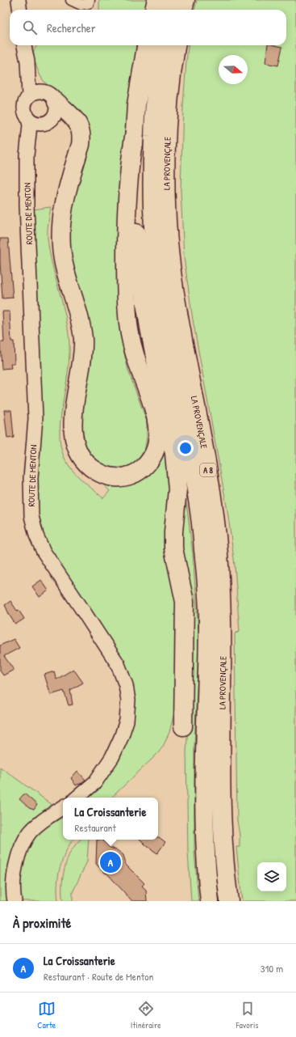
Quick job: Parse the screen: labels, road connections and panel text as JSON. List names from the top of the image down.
{
  "streets": {
    "highway": ["LA PROVENÇALE", "A 8"],
    "main road": ["ROUTE DE MENTON"]
  },
  "north": "right",
  "page": {
    "search": "Rechercher",
    "popup": ["La Croissanterie", "Restaurant"],
    "pins": "A",
    "heading": "À proximité",
    "list": [
      {
        "mark": "A",
        "name": "La Croissanterie",
        "note": "Restaurant · Route de Menton",
        "value": "310 m"
      }
    ],
    "nav": ["Carte", "Itinéraire", "Favoris"]
  }
}
